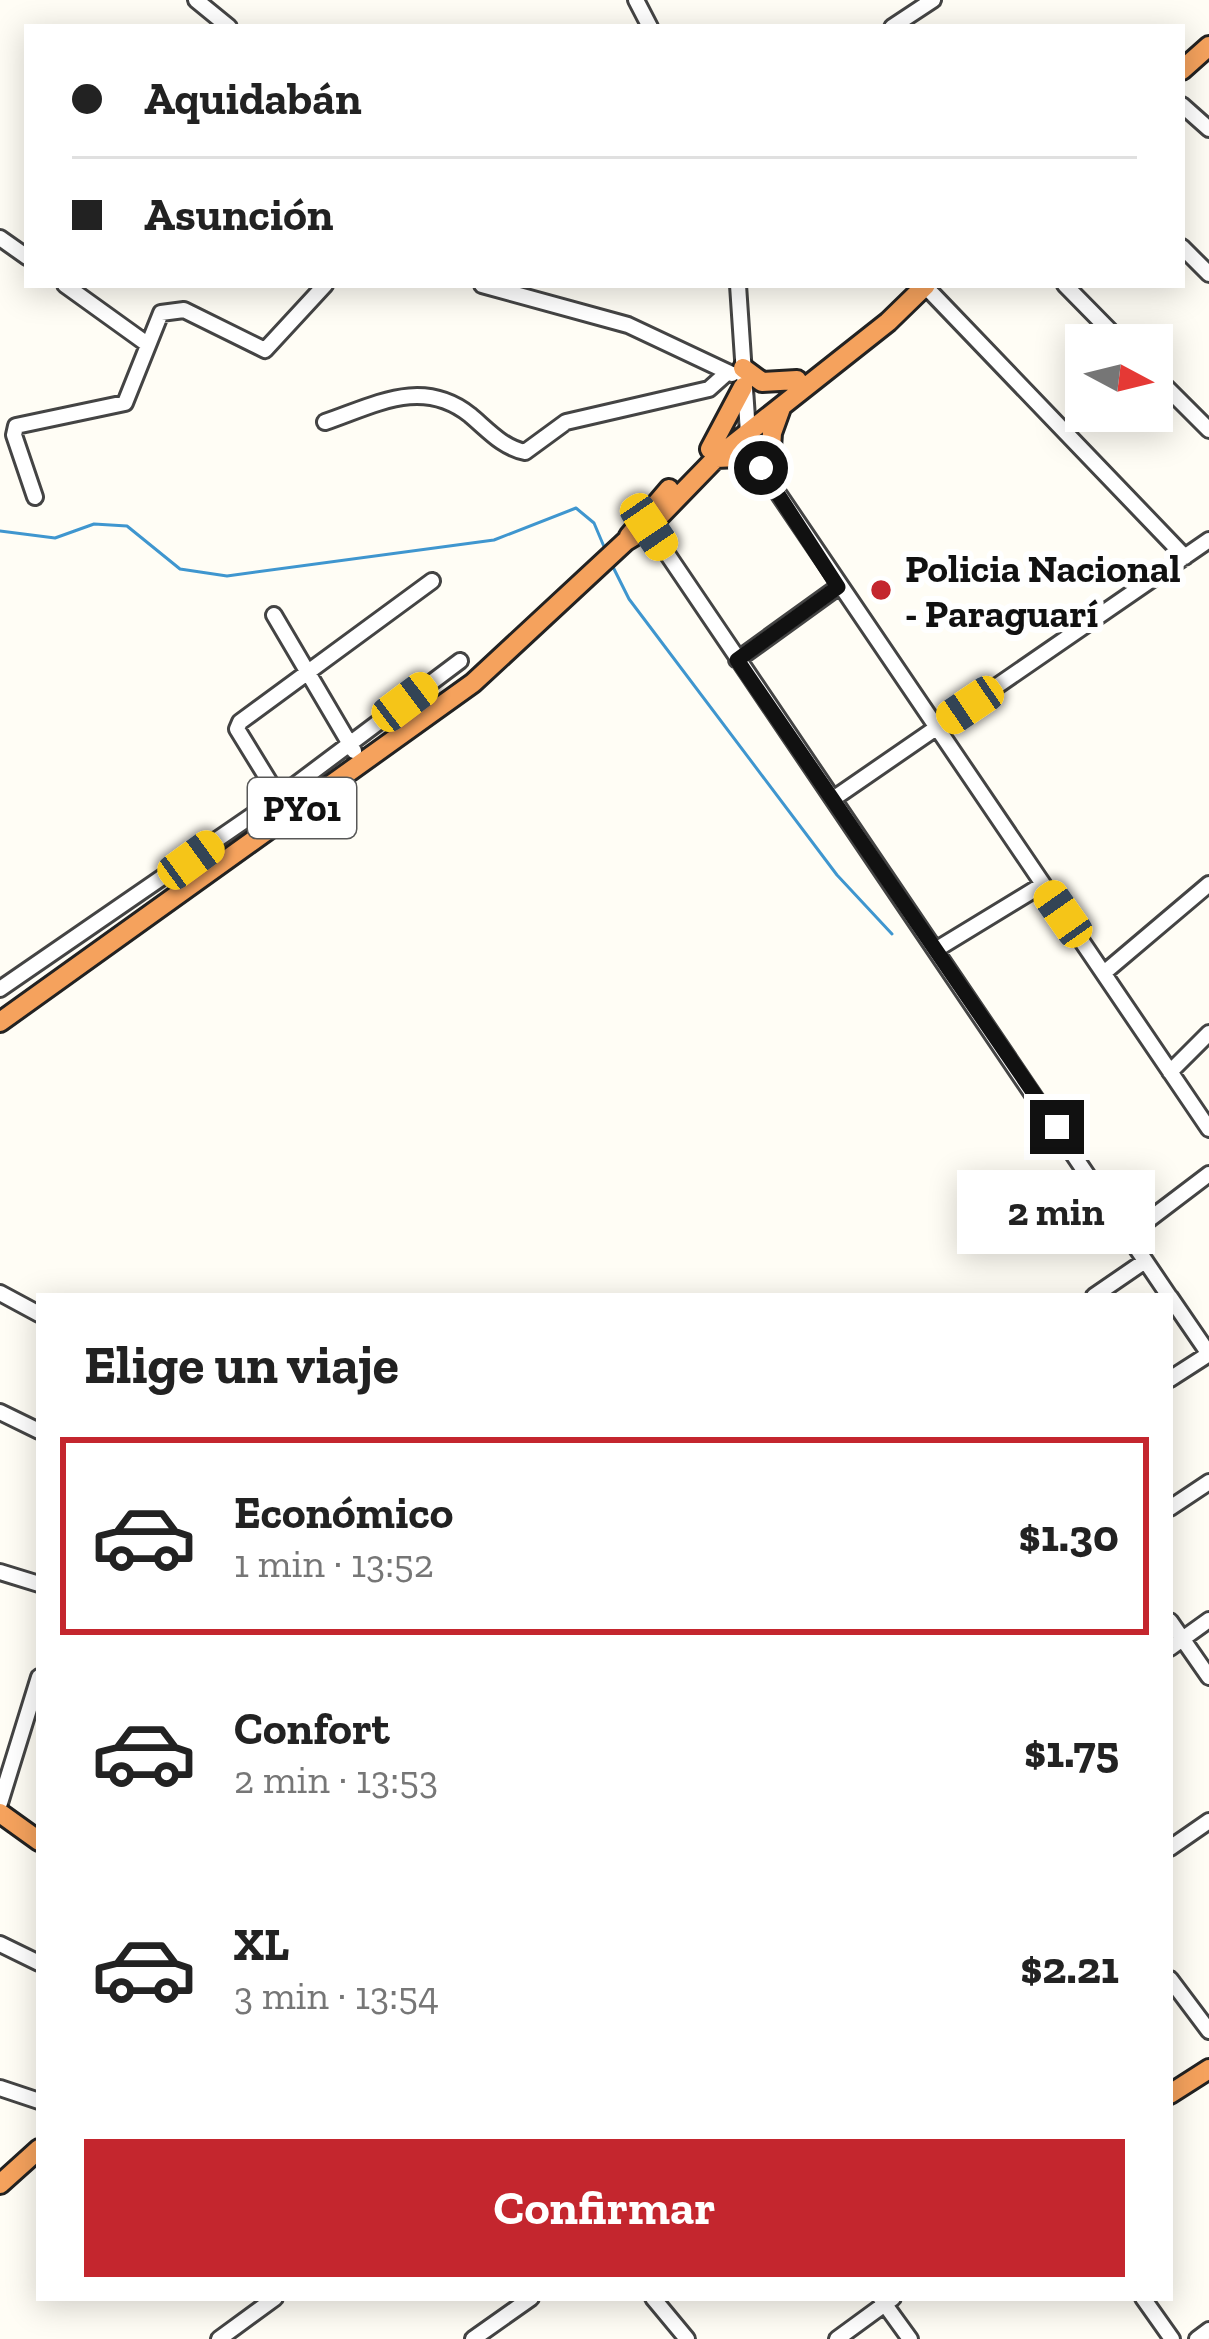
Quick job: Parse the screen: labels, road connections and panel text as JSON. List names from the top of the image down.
{
  "streets": {
    "highway": ["PY01"]
  },
  "places": ["Policia Nacional - Paraguarí"],
  "north": "right",
  "page": {
    "banner": ["Aquidabán", "Asunción"],
    "bubble": "2 min",
    "heading": "Elige un viaje",
    "list": [
      {
        "name": "Económico",
        "note": "1 min · 13:52",
        "value": "$1.30"
      },
      {
        "name": "Confort",
        "note": "2 min · 13:53",
        "value": "$1.75"
      },
      {
        "name": "XL",
        "note": "3 min · 13:54",
        "value": "$2.21"
      }
    ],
    "buttons": "Confirmar"
  }
}
